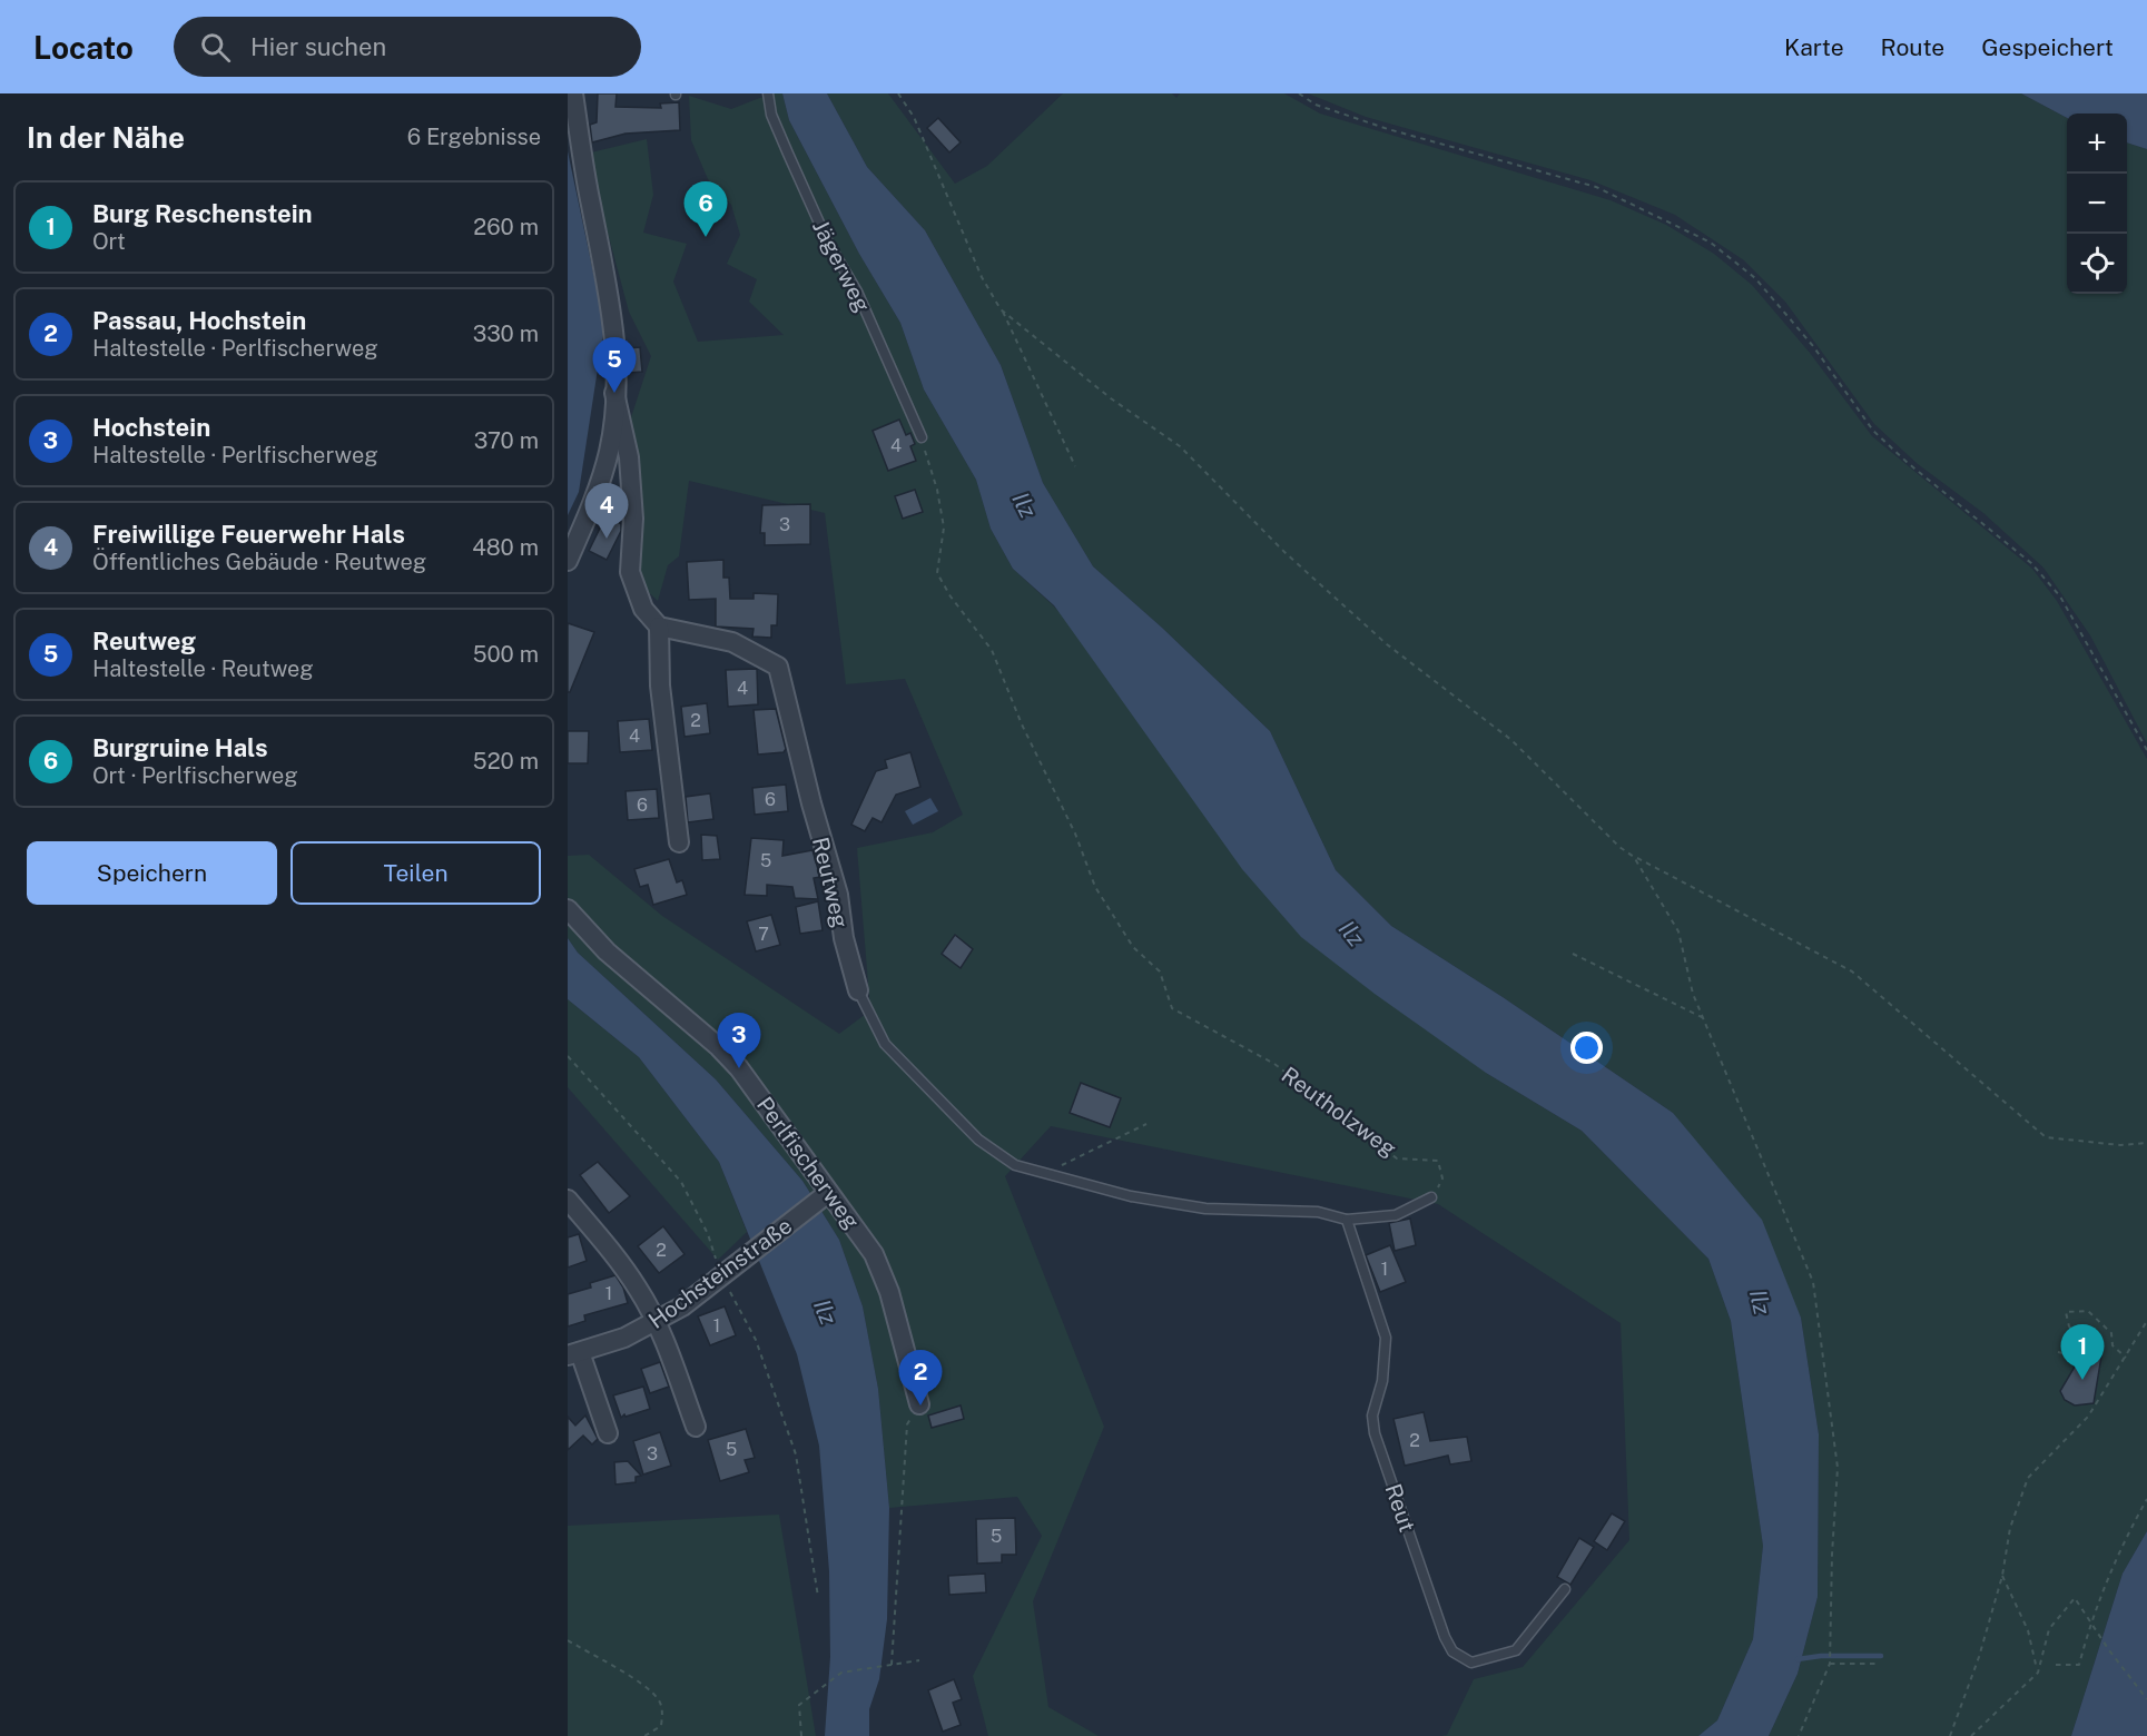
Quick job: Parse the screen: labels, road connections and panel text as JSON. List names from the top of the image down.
{
  "streets": {
    "street": ["Reutweg", "Perlfischerweg", "Hochsteinstraße"],
    "lane": ["Jägerweg", "Reut"],
    "path": ["Reutholzweg"]
  },
  "crossings": [
    ["Jägerweg", "Reutholzweg"],
    ["Perlfischerweg", "Hochsteinstraße"]
  ],
  "water": ["Ilz"],
  "house_numbers": [
    "4",
    "3",
    "4",
    "2",
    "4",
    "6",
    "6",
    "5",
    "7",
    "2",
    "1",
    "1",
    "1",
    "2",
    "5",
    "3",
    "5"
  ],
  "page": {
    "header": "Locato",
    "search": "Hier suchen",
    "nav": ["Karte", "Route", "Gespeichert"],
    "heading": ["In der Nähe", "6 Ergebnisse"],
    "map_buttons": ["+", "−"],
    "list": [
      {
        "mark": "1",
        "name": "Burg Reschenstein",
        "note": "Ort",
        "value": "260 m"
      },
      {
        "mark": "2",
        "name": "Passau, Hochstein",
        "note": "Haltestelle · Perlfischerweg",
        "value": "330 m"
      },
      {
        "mark": "3",
        "name": "Hochstein",
        "note": "Haltestelle · Perlfischerweg",
        "value": "370 m"
      },
      {
        "mark": "4",
        "name": "Freiwillige Feuerwehr Hals",
        "note": "Öffentliches Gebäude · Reutweg",
        "value": "480 m"
      },
      {
        "mark": "5",
        "name": "Reutweg",
        "note": "Haltestelle · Reutweg",
        "value": "500 m"
      },
      {
        "mark": "6",
        "name": "Burgruine Hals",
        "note": "Ort · Perlfischerweg",
        "value": "520 m"
      }
    ],
    "pins": [
      "6",
      "5",
      "4",
      "3",
      "1",
      "2"
    ],
    "buttons": ["Speichern", "Teilen"]
  }
}
